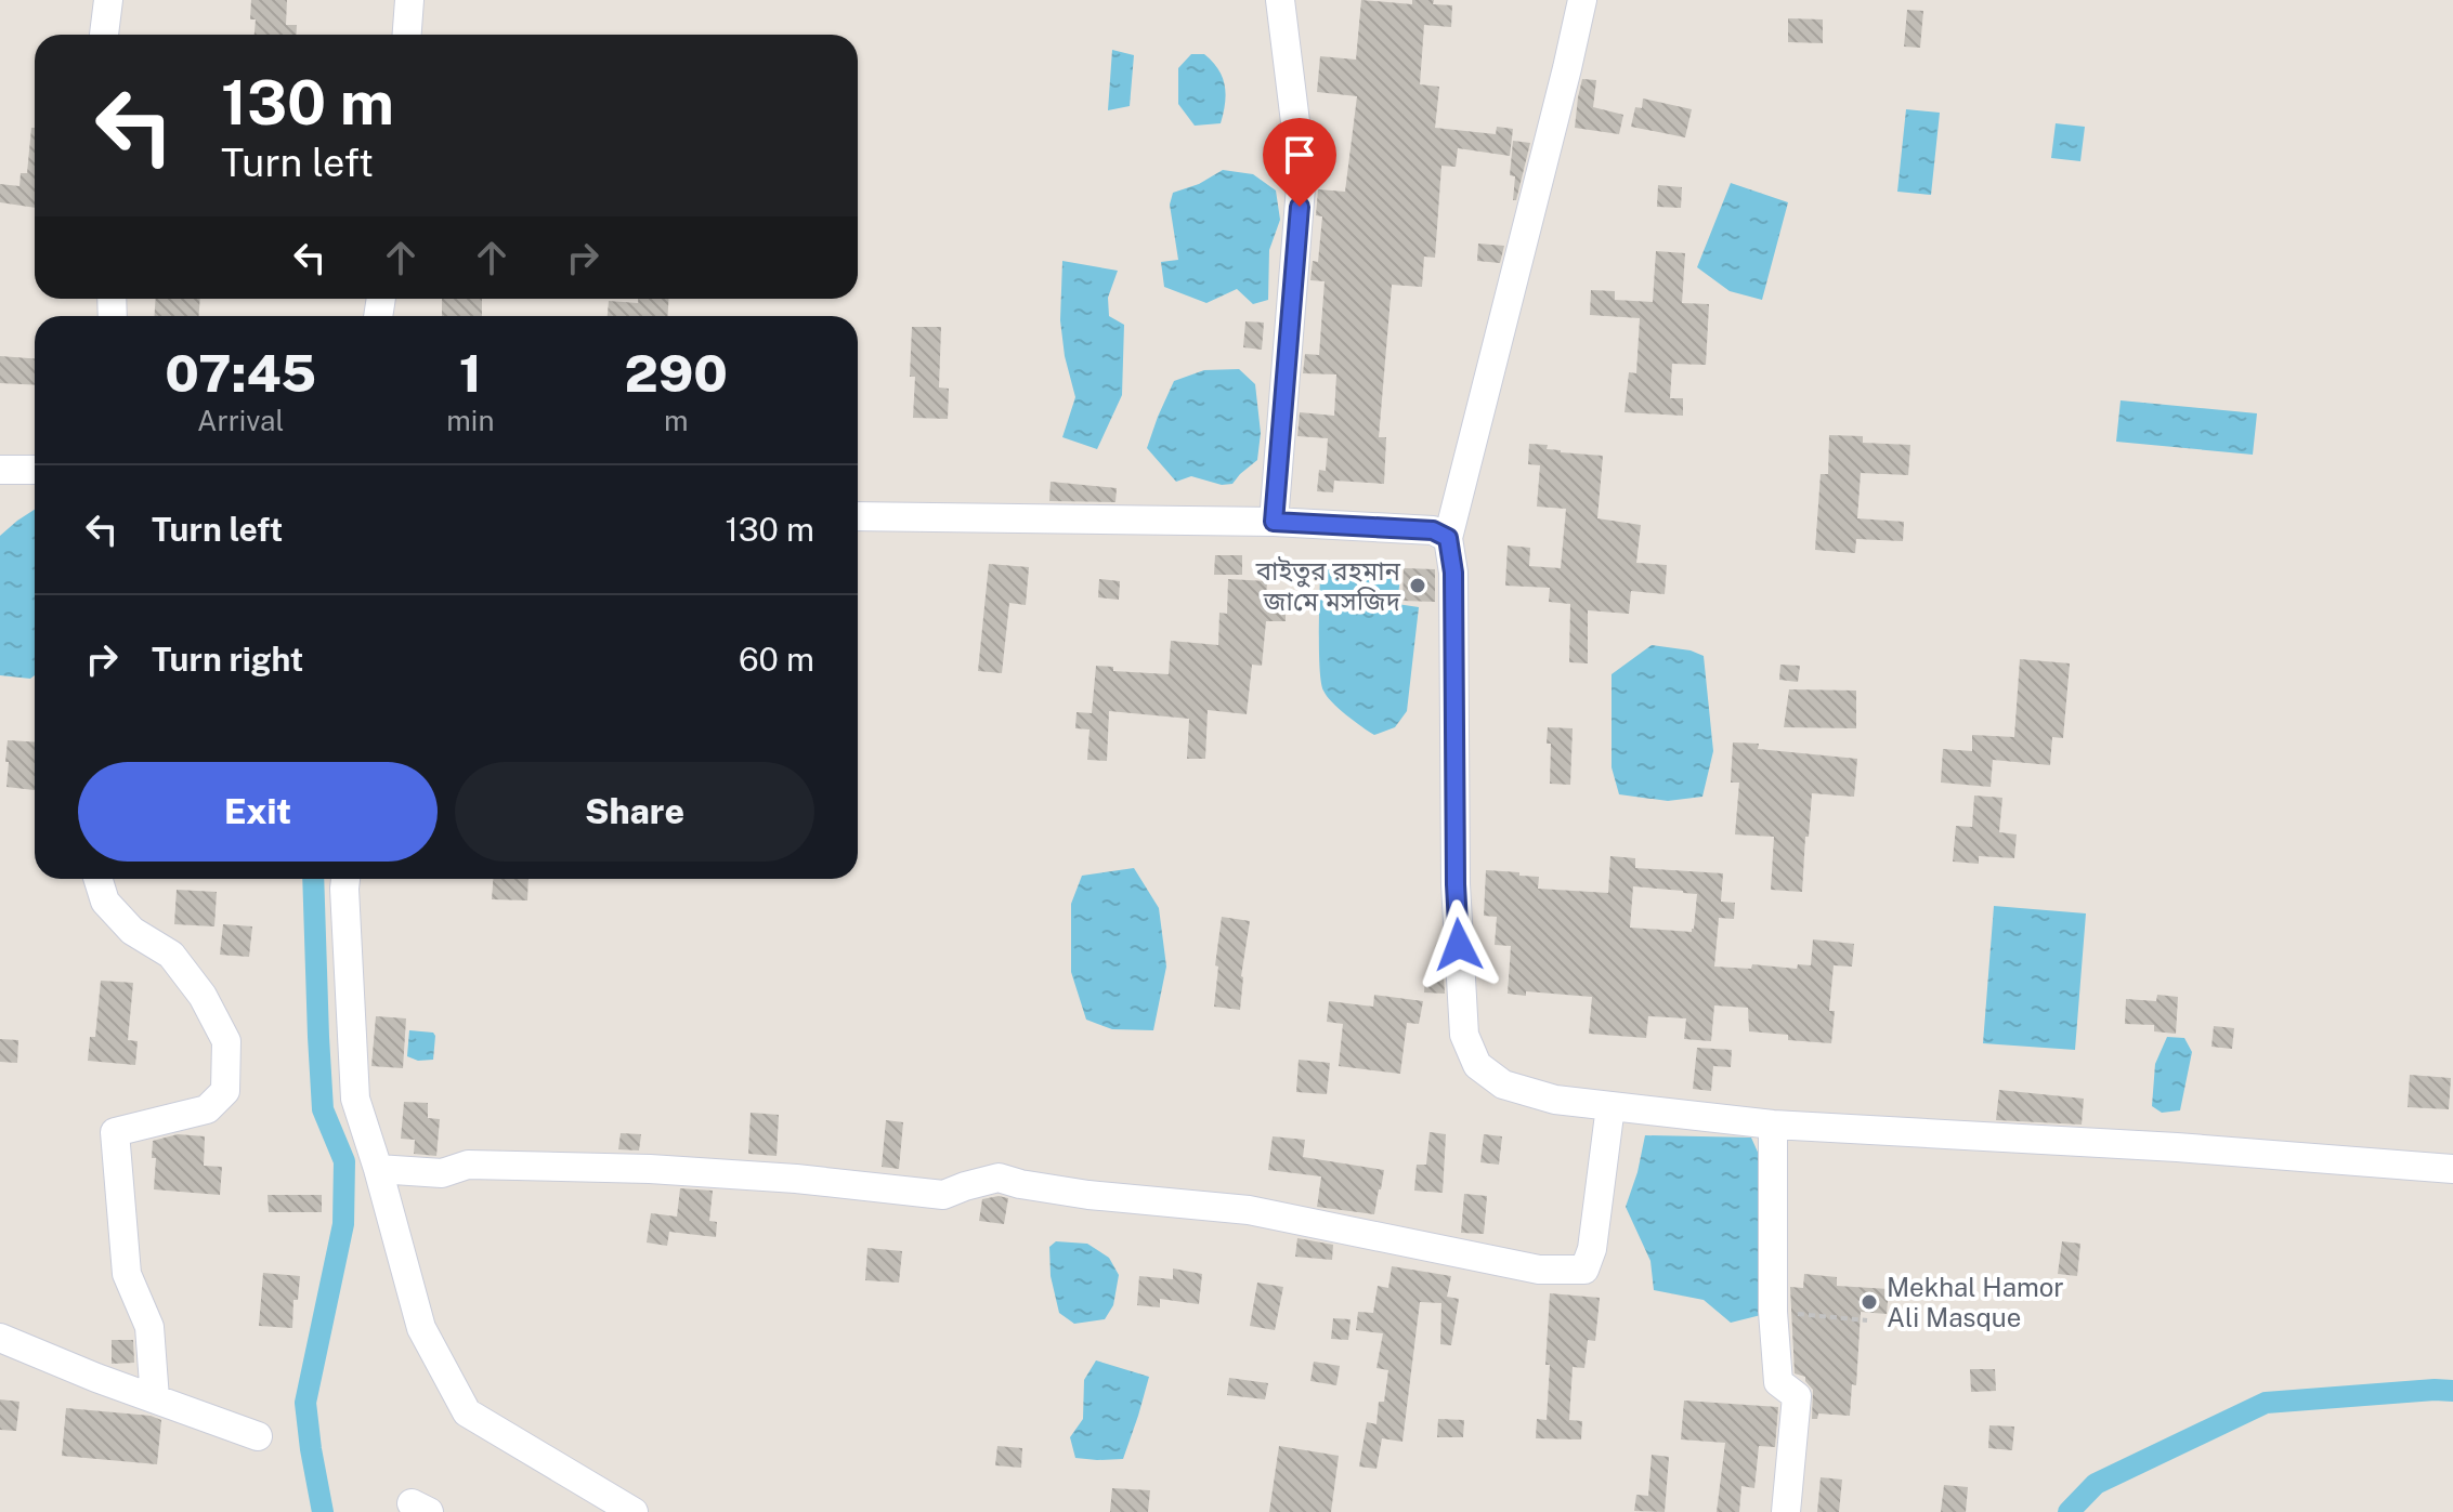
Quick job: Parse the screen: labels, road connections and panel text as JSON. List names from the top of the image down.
{
  "places": ["বাইতুর রহমান জা‌মে মস‌জিদ", "Mekhal Hamor Ali Masque"],
  "page": {
    "turn": ["130 m", "Turn left"],
    "eta": [
      "07:45",
      "Arrival",
      "1",
      "min",
      "290",
      "m"
    ],
    "list": [
      {
        "name": "Turn left",
        "value": "130 m"
      },
      {
        "name": "Turn right",
        "value": "60 m"
      }
    ],
    "buttons": ["Exit", "Share"]
  }
}
